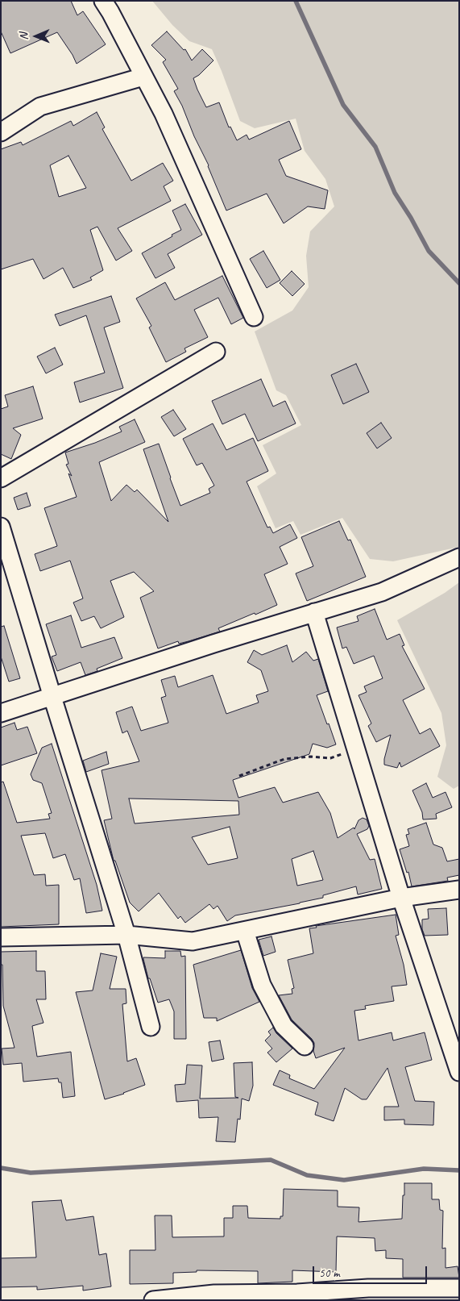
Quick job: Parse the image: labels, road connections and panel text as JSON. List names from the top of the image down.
{
  "scale_bar": "50 m",
  "north": "left"
}
